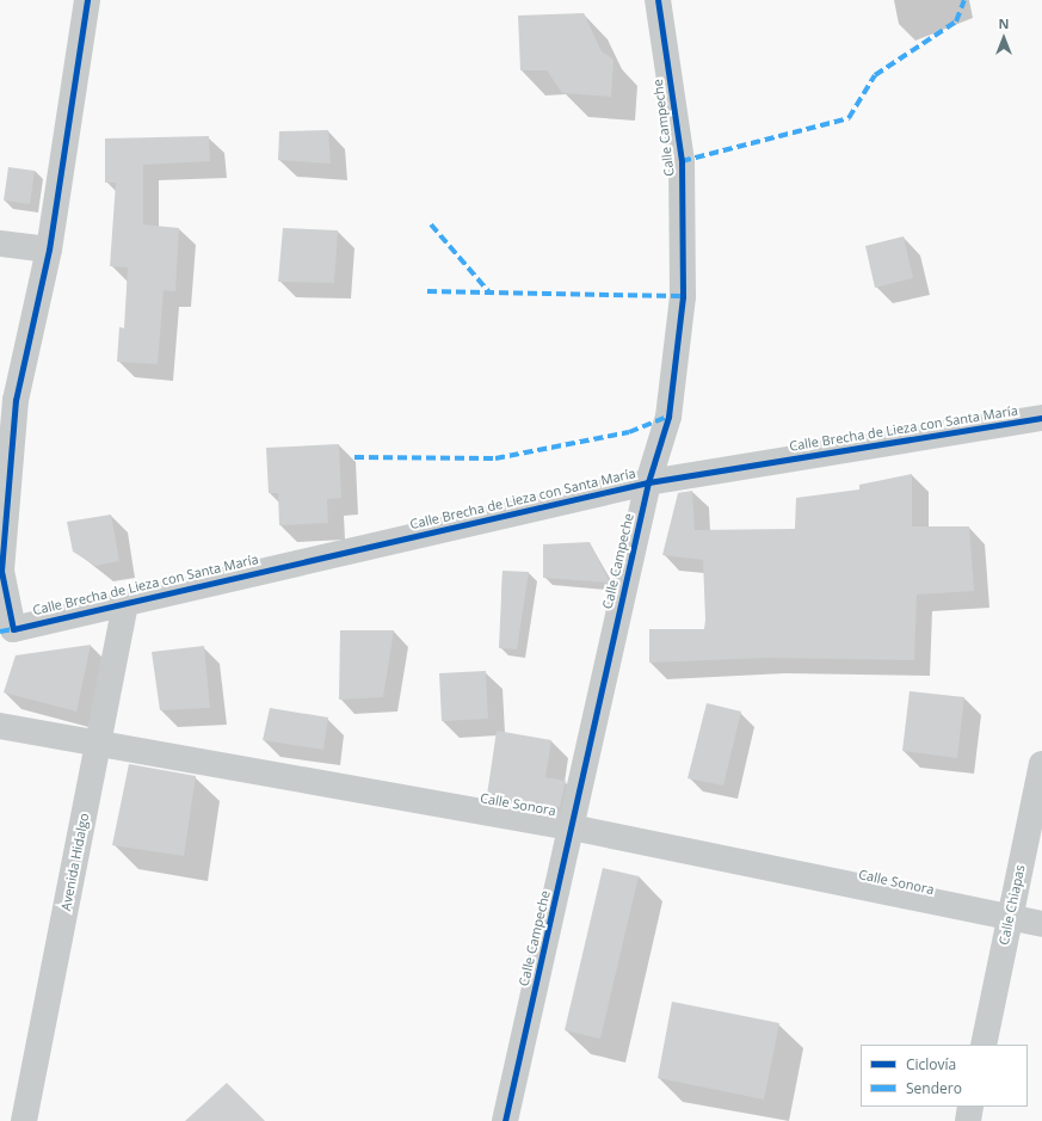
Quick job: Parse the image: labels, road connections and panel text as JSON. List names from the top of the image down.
{
  "streets": {
    "street": [
      "Calle Campeche",
      "Calle Brecha de Lieza con Santa María",
      "Calle Sonora",
      "Avenida Hidalgo",
      "Calle Chiapas"
    ]
  },
  "crossings": [
    ["Calle Campeche", "Calle Brecha de Lieza con Santa María"],
    ["Calle Campeche", "Calle Sonora"],
    ["Calle Brecha de Lieza con Santa María", "Avenida Hidalgo"],
    ["Calle Sonora", "Avenida Hidalgo"],
    ["Calle Sonora", "Calle Chiapas"]
  ],
  "legend": ["Ciclovía", "Sendero"],
  "north": "top"
}
